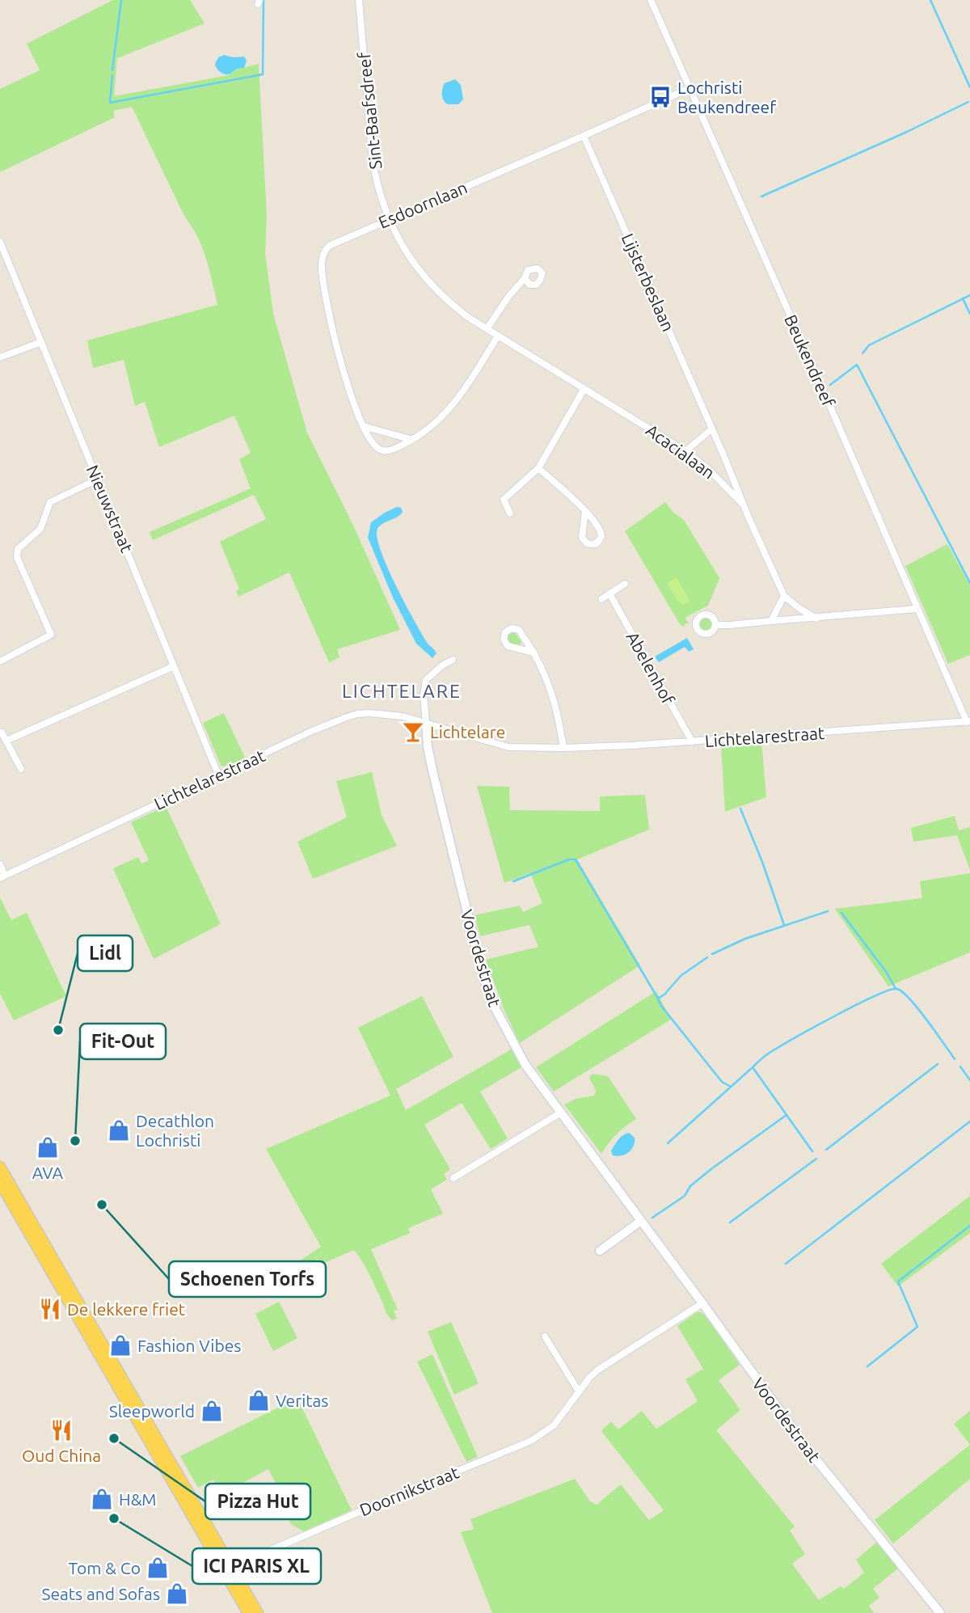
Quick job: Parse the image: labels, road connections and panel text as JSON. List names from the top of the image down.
{
  "streets": {
    "street": [
      "Sint-Baafsdreef",
      "Esdoornlaan",
      "Lijsterbeslaan",
      "Beukendreef",
      "Acacialaan",
      "Nieuwstraat",
      "Abelenhof",
      "Lichtelarestraat",
      "Voordestraat",
      "Doornikstraat"
    ]
  },
  "crossings": [
    ["Sint-Baafsdreef", "Esdoornlaan"],
    ["Sint-Baafsdreef", "Acacialaan"],
    ["Esdoornlaan", "Lijsterbeslaan"],
    ["Esdoornlaan", "Beukendreef"],
    ["Esdoornlaan", "Acacialaan"],
    ["Lijsterbeslaan", "Acacialaan"],
    ["Beukendreef", "Lichtelarestraat"],
    ["Nieuwstraat", "Lichtelarestraat"],
    ["Abelenhof", "Lichtelarestraat"],
    ["Lichtelarestraat", "Voordestraat"],
    ["Voordestraat", "Doornikstraat"]
  ],
  "districts": ["LICHTELARE"],
  "places": {
    "bus stop": ["Lochristi Beukendreef"],
    "bar": ["Lichtelare"],
    "other": [
      "Lidl",
      "Fit-Out",
      "Schoenen Torfs",
      "Pizza Hut",
      "ICI PARIS XL"
    ],
    "shop": [
      "Decathlon Lochristi",
      "AVA",
      "Fashion Vibes",
      "Veritas",
      "Sleepworld",
      "H&M",
      "Tom & Co",
      "Seats and Sofas"
    ],
    "restaurant": ["De lekkere friet", "Oud China"]
  }
}
